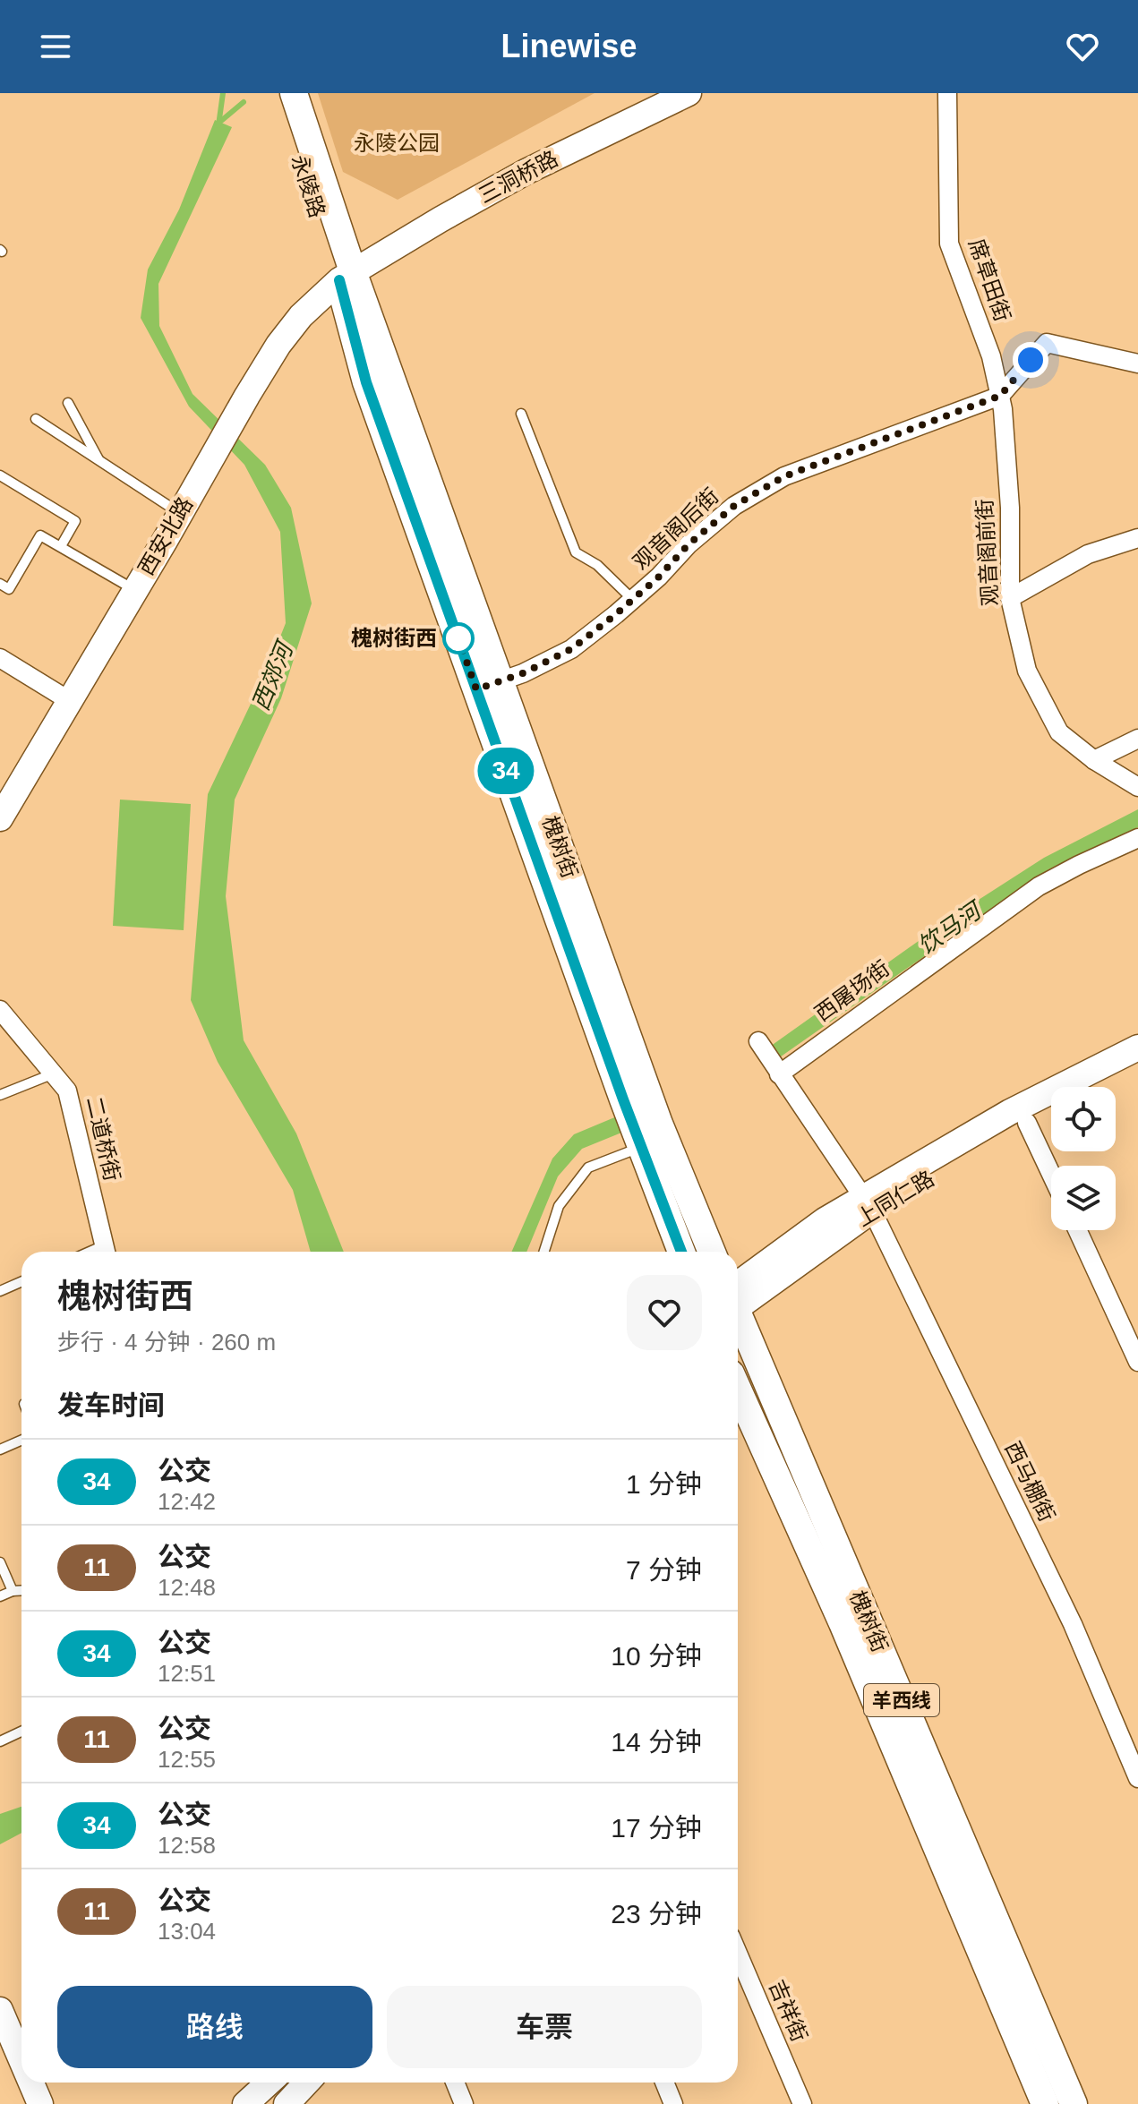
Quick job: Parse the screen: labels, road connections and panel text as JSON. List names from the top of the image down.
{
  "streets": {
    "main road": ["永陵路", "槐树街", "羊西线"],
    "street": [
      "三洞桥路",
      "席草田街",
      "观音阁后街",
      "西安北路",
      "观音阁前街",
      "西屠场街",
      "二道桥街",
      "上同仁路",
      "西马棚街",
      "吉祥街"
    ]
  },
  "crossings": [
    ["三洞桥路", "永陵路"],
    ["三洞桥路", "西安北路"],
    ["三洞桥路", "槐树街"],
    ["永陵路", "西安北路"],
    ["永陵路", "槐树街"],
    ["席草田街", "观音阁后街"],
    ["席草田街", "观音阁前街"],
    ["观音阁后街", "观音阁前街"],
    ["观音阁后街", "槐树街"],
    ["西安北路", "槐树街"],
    ["上同仁路", "西马棚街"]
  ],
  "water": ["西郊河", "饮马河"],
  "parks": ["永陵公园"],
  "places": ["槐树街西"],
  "lines": ["bus line 34"],
  "page": {
    "header": "Linewise",
    "on_map": "34",
    "heading": [
      ["槐树街西", "步行 · 4 分钟 · 260 m"],
      "发车时间"
    ],
    "list": [
      {
        "mark": "34",
        "name": "公交",
        "note": "12:42",
        "value": "1 分钟"
      },
      {
        "mark": "11",
        "name": "公交",
        "note": "12:48",
        "value": "7 分钟"
      },
      {
        "mark": "34",
        "name": "公交",
        "note": "12:51",
        "value": "10 分钟"
      },
      {
        "mark": "11",
        "name": "公交",
        "note": "12:55",
        "value": "14 分钟"
      },
      {
        "mark": "34",
        "name": "公交",
        "note": "12:58",
        "value": "17 分钟"
      },
      {
        "mark": "11",
        "name": "公交",
        "note": "13:04",
        "value": "23 分钟"
      }
    ],
    "buttons": ["路线", "车票"]
  }
}
